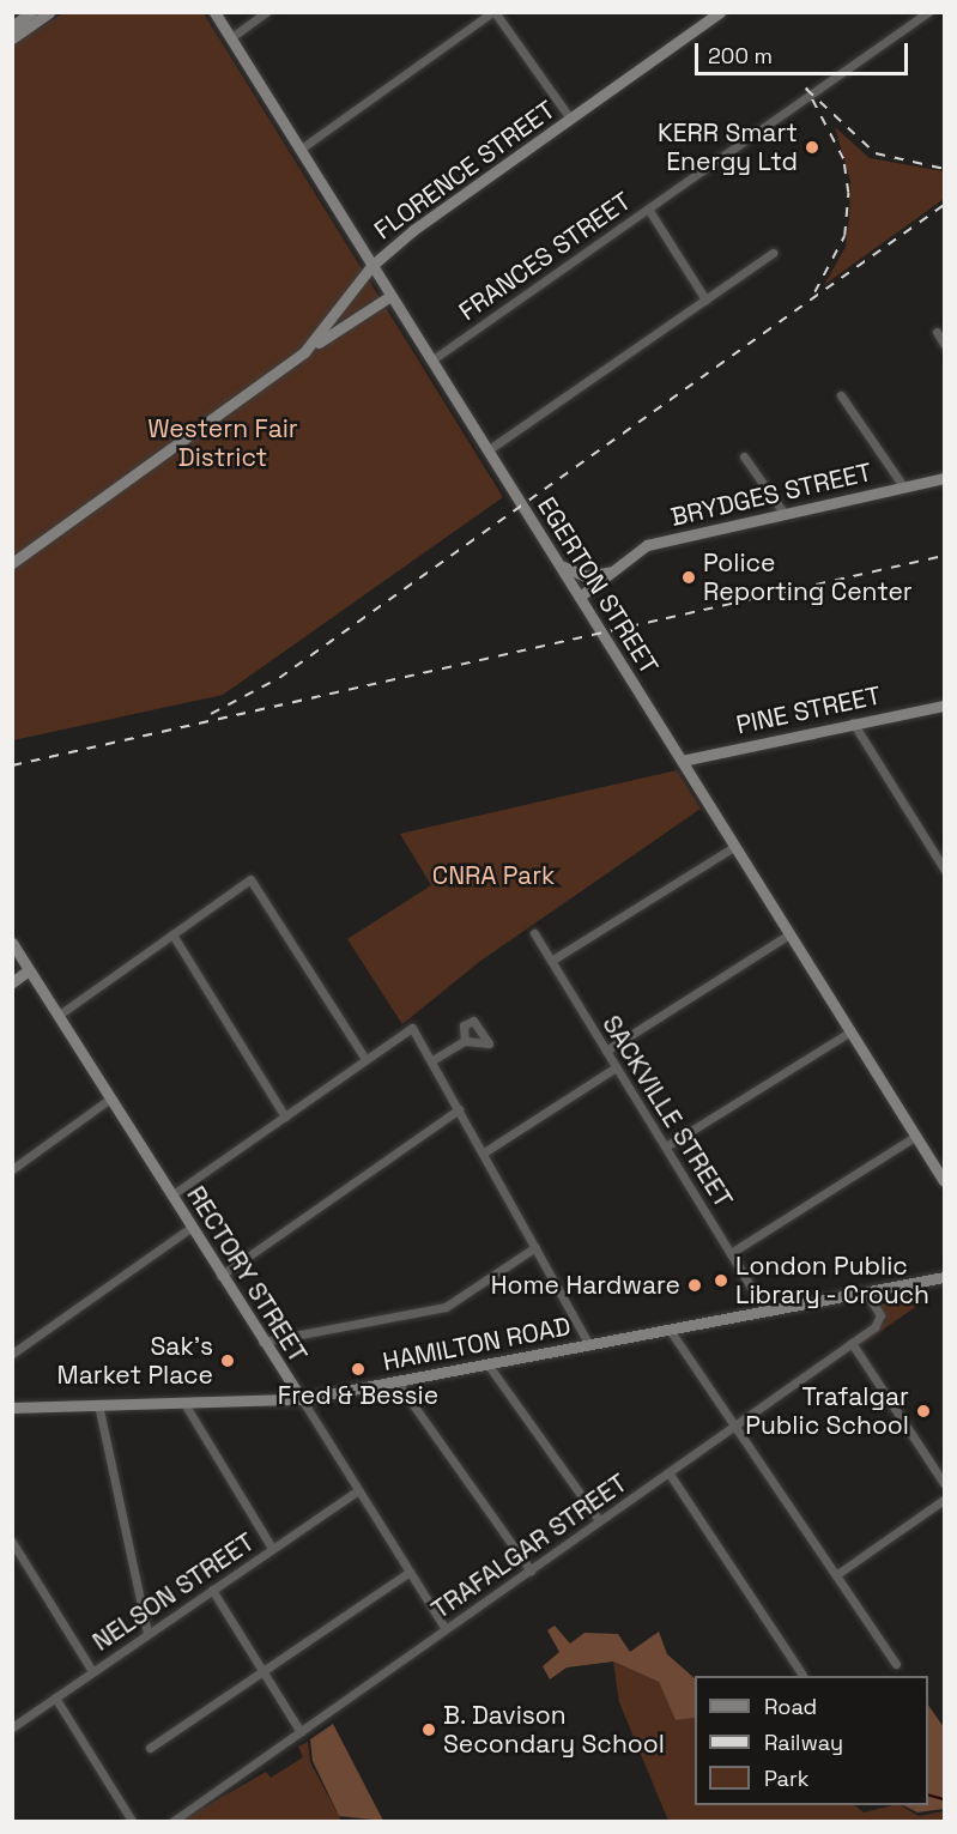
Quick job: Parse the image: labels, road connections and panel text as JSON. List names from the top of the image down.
{
  "streets": {
    "street": [
      "FLORENCE STREET",
      "FRANCES STREET",
      "BRYDGES STREET",
      "EGERTON STREET",
      "PINE STREET",
      "SACKVILLE STREET",
      "RECTORY STREET",
      "HAMILTON ROAD",
      "TRAFALGAR STREET",
      "NELSON STREET"
    ]
  },
  "crossings": [
    ["FLORENCE STREET", "EGERTON STREET"],
    ["FRANCES STREET", "EGERTON STREET"],
    ["BRYDGES STREET", "EGERTON STREET"],
    ["EGERTON STREET", "PINE STREET"],
    ["SACKVILLE STREET", "HAMILTON ROAD"],
    ["RECTORY STREET", "HAMILTON ROAD"],
    ["RECTORY STREET", "TRAFALGAR STREET"],
    ["RECTORY STREET", "NELSON STREET"],
    ["HAMILTON ROAD", "TRAFALGAR STREET"]
  ],
  "parks": ["Western Fair District", "CNRA Park"],
  "places": [
    "KERR Smart Energy Ltd",
    "Police Reporting Center",
    "London Public Library - Crouch",
    "Home Hardware",
    "Sak's Market Place",
    "Fred & Bessie",
    "Trafalgar Public School",
    "B. Davison Secondary School"
  ],
  "legend": ["Road", "Railway", "Park"],
  "scale_bar": "200 m"
}
